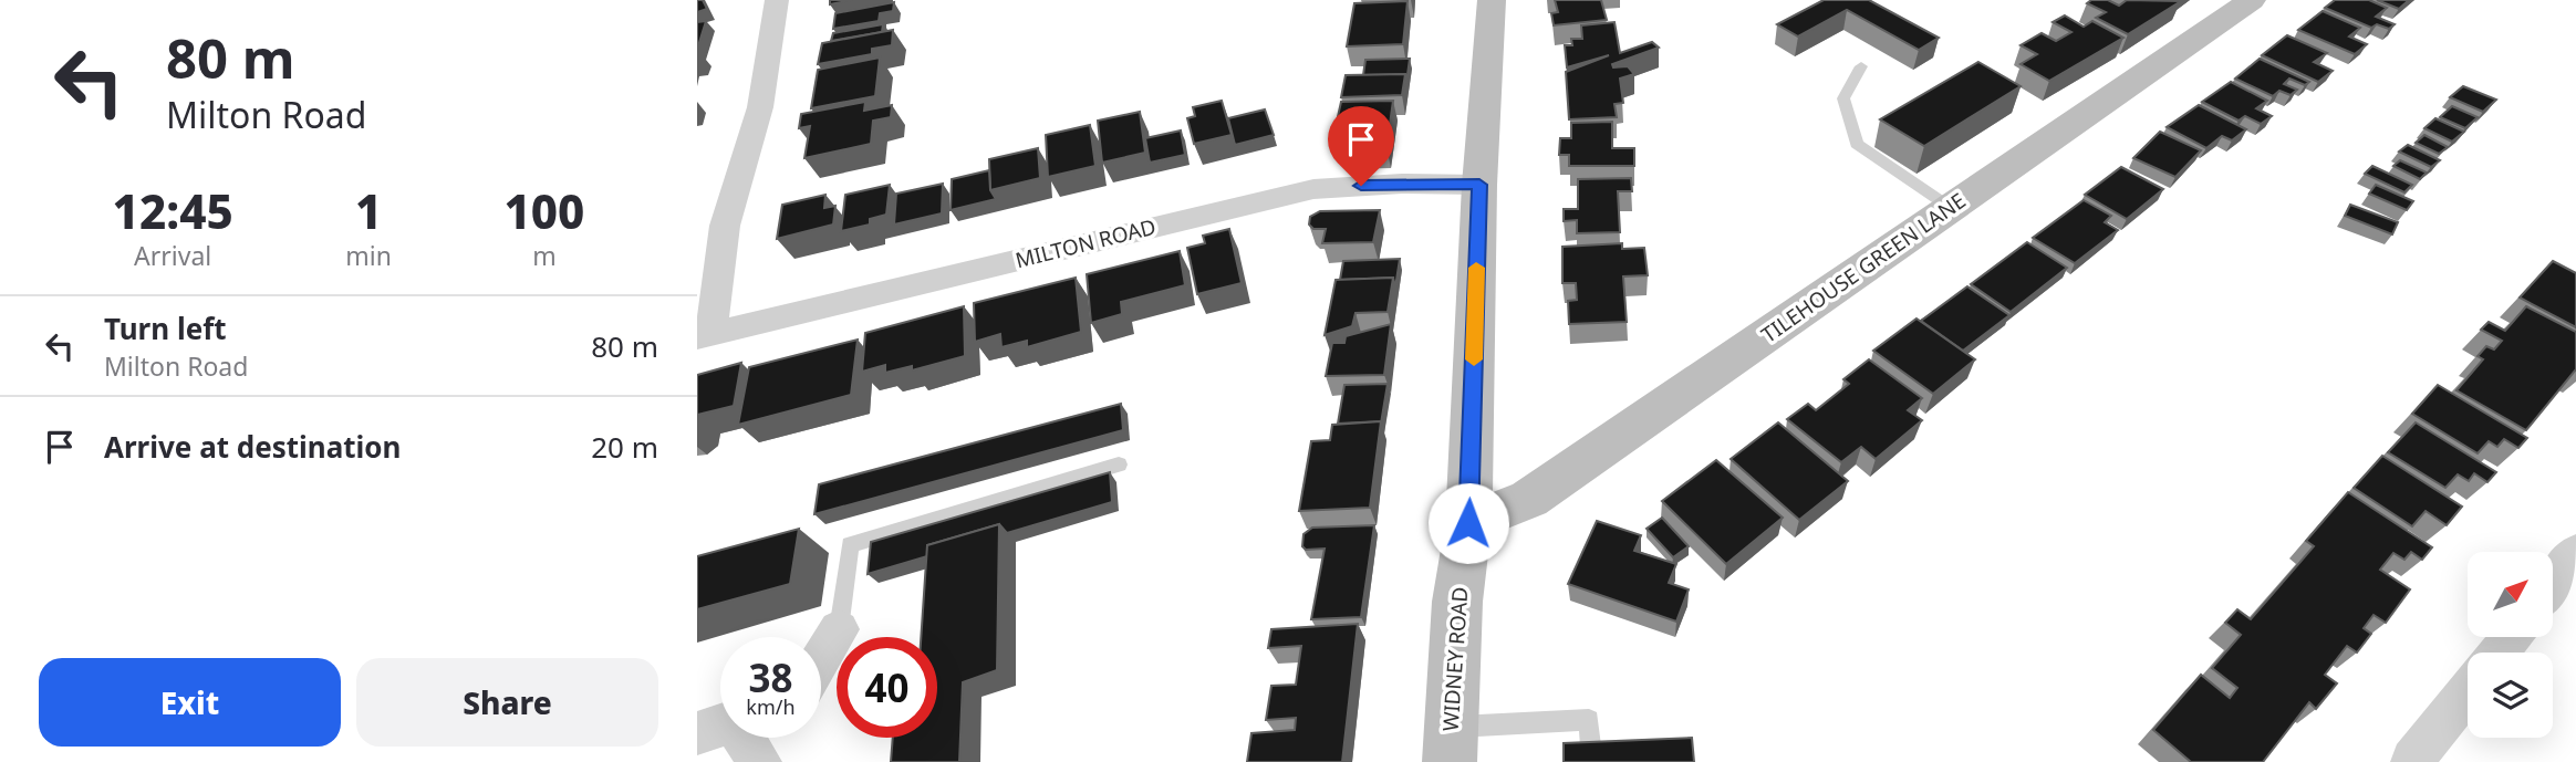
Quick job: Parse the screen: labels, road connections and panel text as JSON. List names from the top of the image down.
{
  "streets": {
    "street": ["MILTON ROAD", "TILEHOUSE GREEN LANE", "WIDNEY ROAD"]
  },
  "crossings": [
    ["MILTON ROAD", "WIDNEY ROAD"],
    ["TILEHOUSE GREEN LANE", "WIDNEY ROAD"]
  ],
  "north": "top right",
  "page": {
    "turn": ["80 m", "Milton Road"],
    "eta": [
      "12:45",
      "Arrival",
      "1",
      "min",
      "100",
      "m"
    ],
    "list": [
      {
        "name": "Turn left",
        "note": "Milton Road",
        "value": "80 m"
      },
      {
        "name": "Arrive at destination",
        "value": "20 m"
      }
    ],
    "speed": "38 km/h",
    "limit": "40",
    "buttons": ["Exit", "Share"]
  }
}
